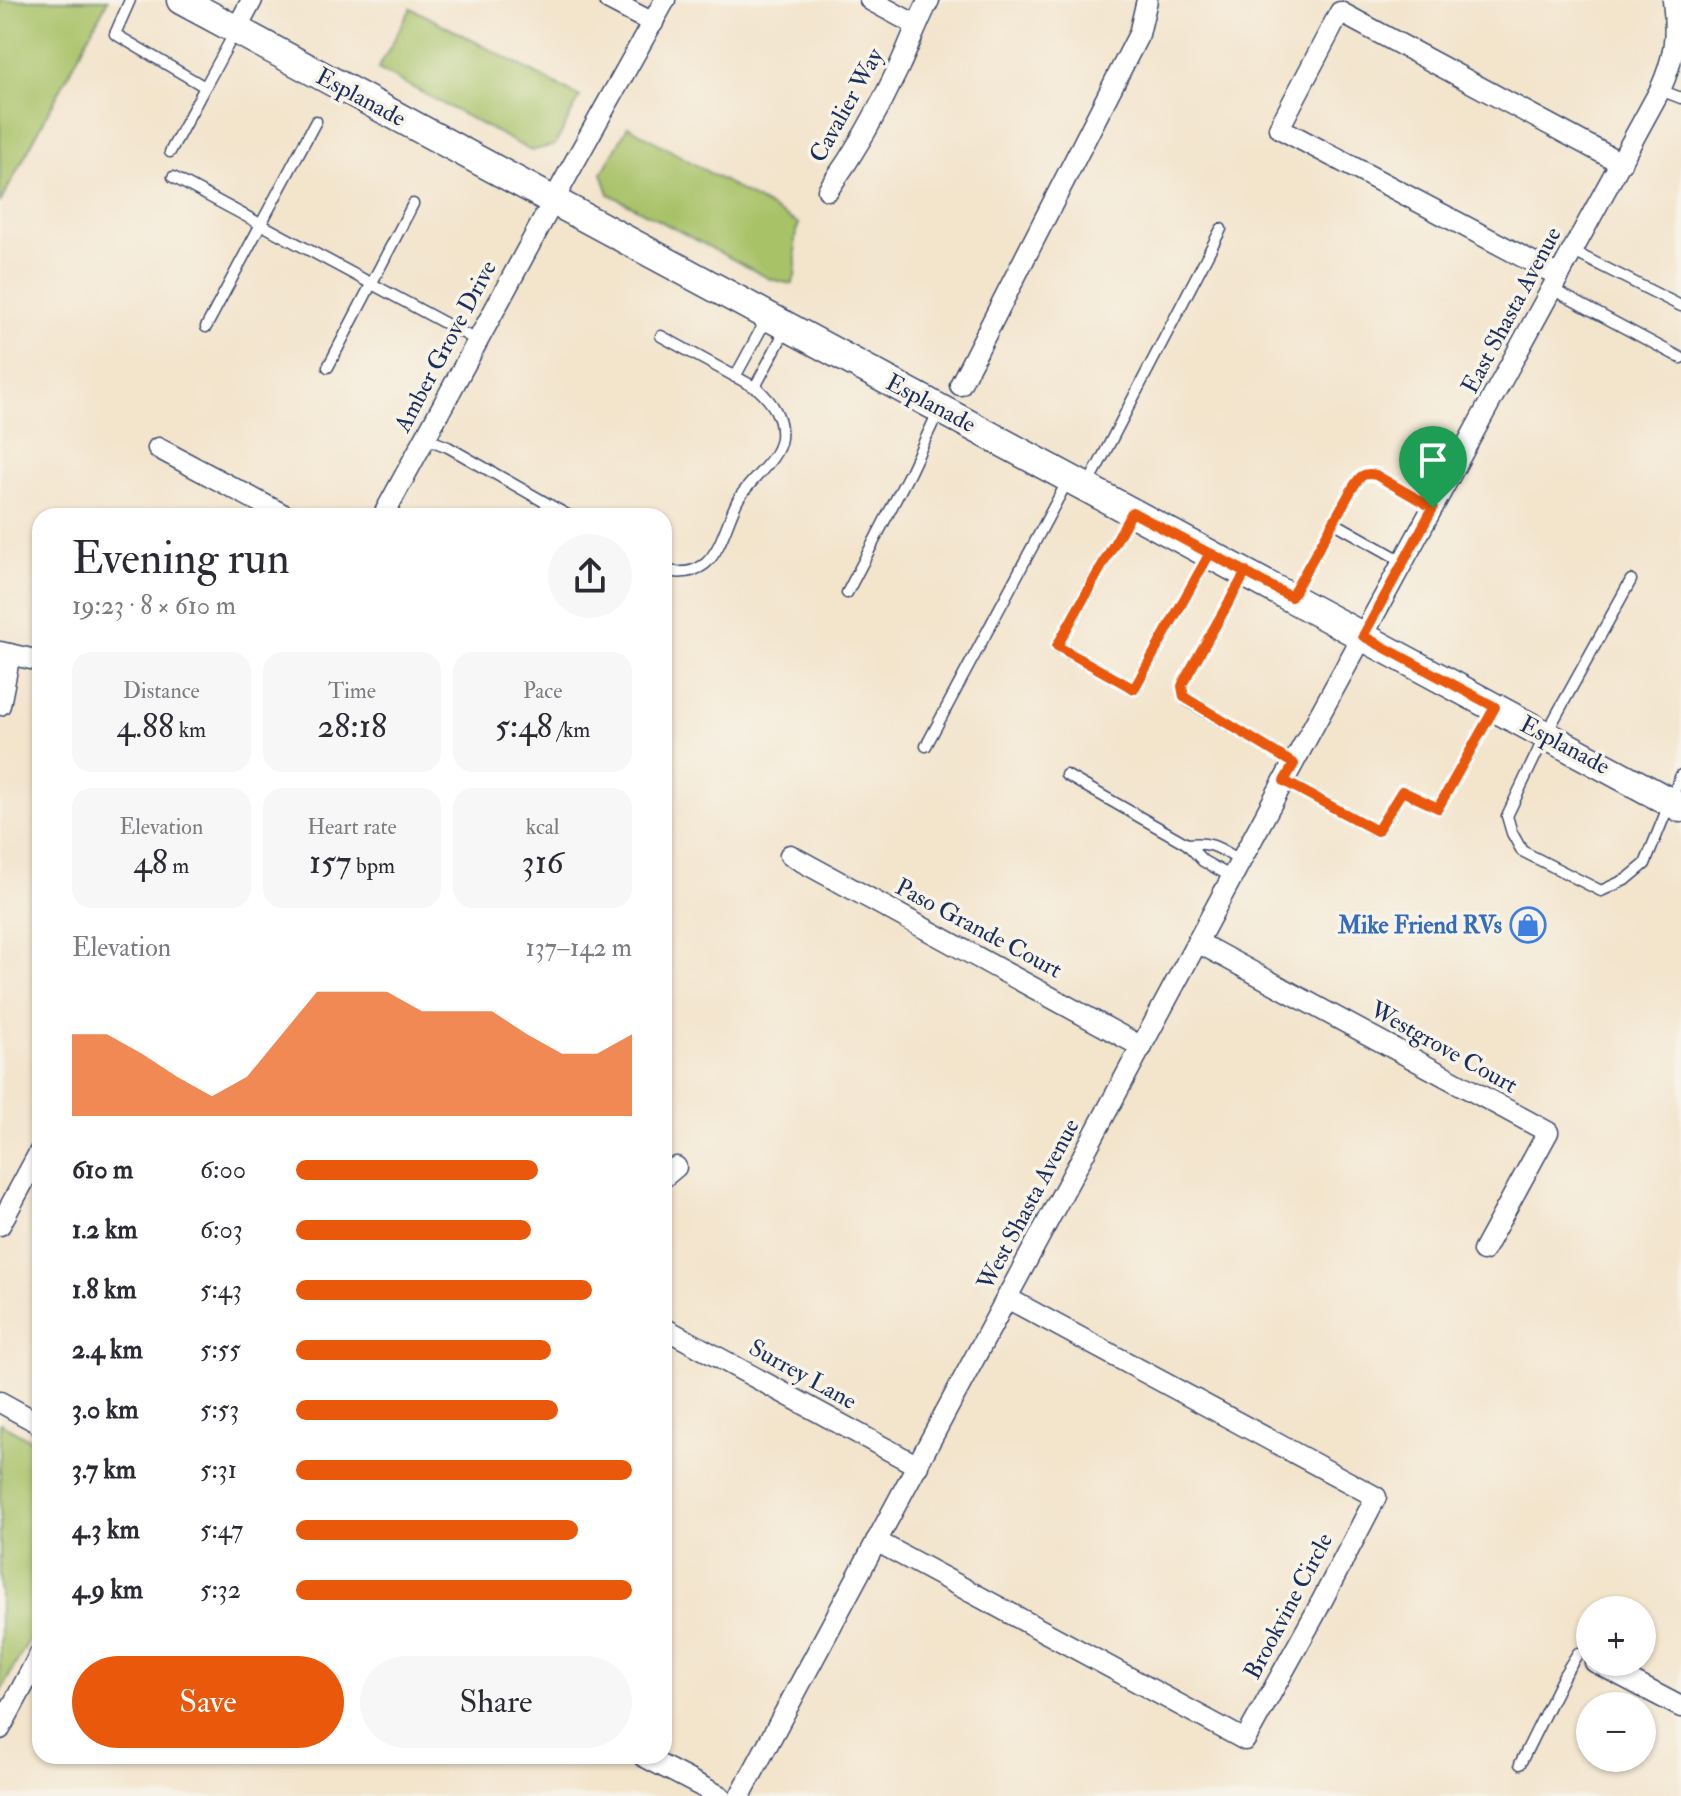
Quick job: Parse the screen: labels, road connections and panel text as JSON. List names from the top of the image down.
{
  "streets": {
    "main road": ["Esplanade"],
    "street": [
      "Cavalier Way",
      "East Shasta Avenue",
      "Amber Grove Drive",
      "Paso Grande Court",
      "Westgrove Court",
      "West Shasta Avenue",
      "Surrey Lane",
      "Brookvine Circle"
    ]
  },
  "crossings": [
    ["Esplanade", "East Shasta Avenue"],
    ["Esplanade", "Amber Grove Drive"],
    ["Esplanade", "West Shasta Avenue"],
    ["East Shasta Avenue", "West Shasta Avenue"],
    ["Paso Grande Court", "West Shasta Avenue"],
    ["Westgrove Court", "West Shasta Avenue"],
    ["West Shasta Avenue", "Surrey Lane"],
    ["West Shasta Avenue", "Brookvine Circle"]
  ],
  "places": {
    "shop": ["Mike Friend RVs"]
  },
  "page": {
    "heading": ["Evening run", "19:23 · 8 × 610 m"],
    "stats": [
      ["Distance", "4.88 km"],
      ["Time", "28:18"],
      ["Pace", "5:48 /km"],
      ["Elevation", "48 m"],
      ["Heart rate", "157 bpm"],
      ["kcal", "316"]
    ],
    "chart": ["Elevation", "137–142 m"],
    "list": [
      {
        "name": "610 m",
        "note": "6:00"
      },
      {
        "name": "1.2 km",
        "note": "6:03"
      },
      {
        "name": "1.8 km",
        "note": "5:43"
      },
      {
        "name": "2.4 km",
        "note": "5:55"
      },
      {
        "name": "3.0 km",
        "note": "5:53"
      },
      {
        "name": "3.7 km",
        "note": "5:31"
      },
      {
        "name": "4.3 km",
        "note": "5:47"
      },
      {
        "name": "4.9 km",
        "note": "5:32"
      }
    ],
    "map_buttons": ["+", "−"],
    "buttons": ["Save", "Share"]
  }
}
